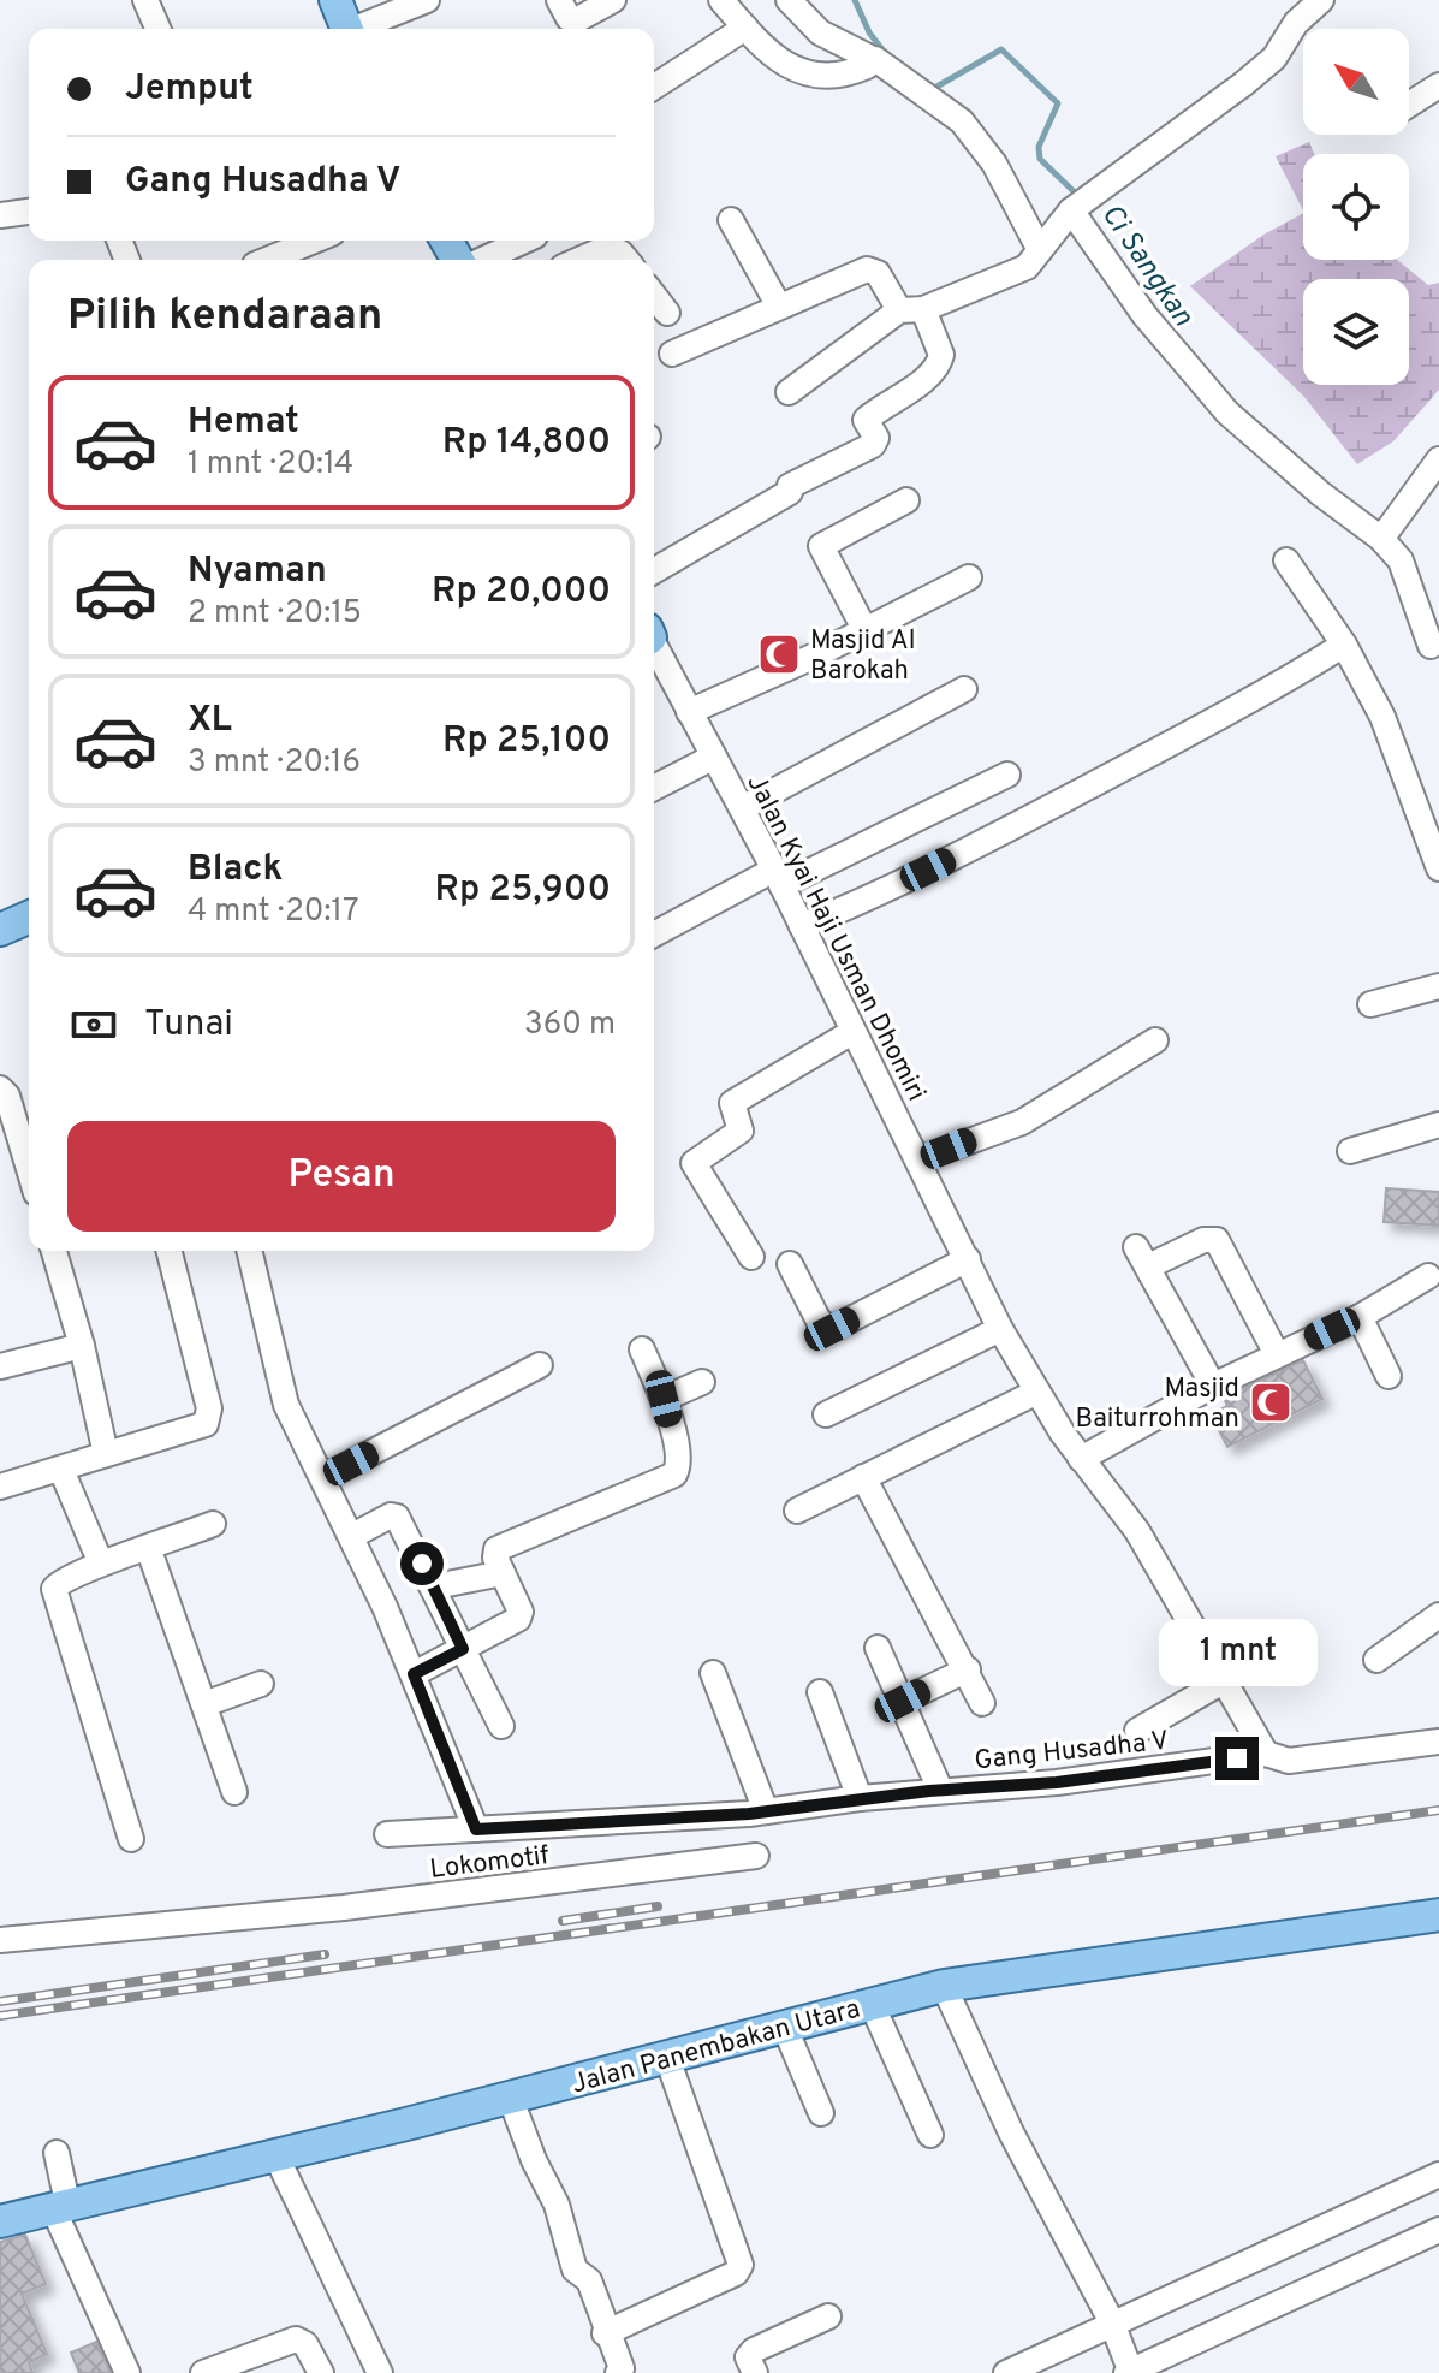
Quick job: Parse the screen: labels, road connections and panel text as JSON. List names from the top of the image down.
{
  "streets": {
    "main road": ["Jalan Panembakan Utara"],
    "street": ["Jalan Kyai Haji Usman Dhomiri", "Gang Husadha V", "Lokomotif"]
  },
  "crossings": [
    ["Jalan Kyai Haji Usman Dhomiri", "Gang Husadha V"]
  ],
  "water": ["Ci Sangkan"],
  "places": {
    "mosque": ["Masjid Al Barokah", "Masjid Baiturrohman"]
  },
  "north": "top left",
  "page": {
    "banner": ["Jemput", "Gang Husadha V"],
    "heading": "Pilih kendaraan",
    "list": [
      {
        "name": "Hemat",
        "note": "1 mnt · 20:14",
        "value": "Rp 14,800"
      },
      {
        "name": "Nyaman",
        "note": "2 mnt · 20:15",
        "value": "Rp 20,000"
      },
      {
        "name": "XL",
        "note": "3 mnt · 20:16",
        "value": "Rp 25,100"
      },
      {
        "name": "Black",
        "note": "4 mnt · 20:17",
        "value": "Rp 25,900"
      }
    ],
    "pay": ["Tunai", "360 m"],
    "buttons": "Pesan",
    "bubble": "1 mnt"
  }
}
